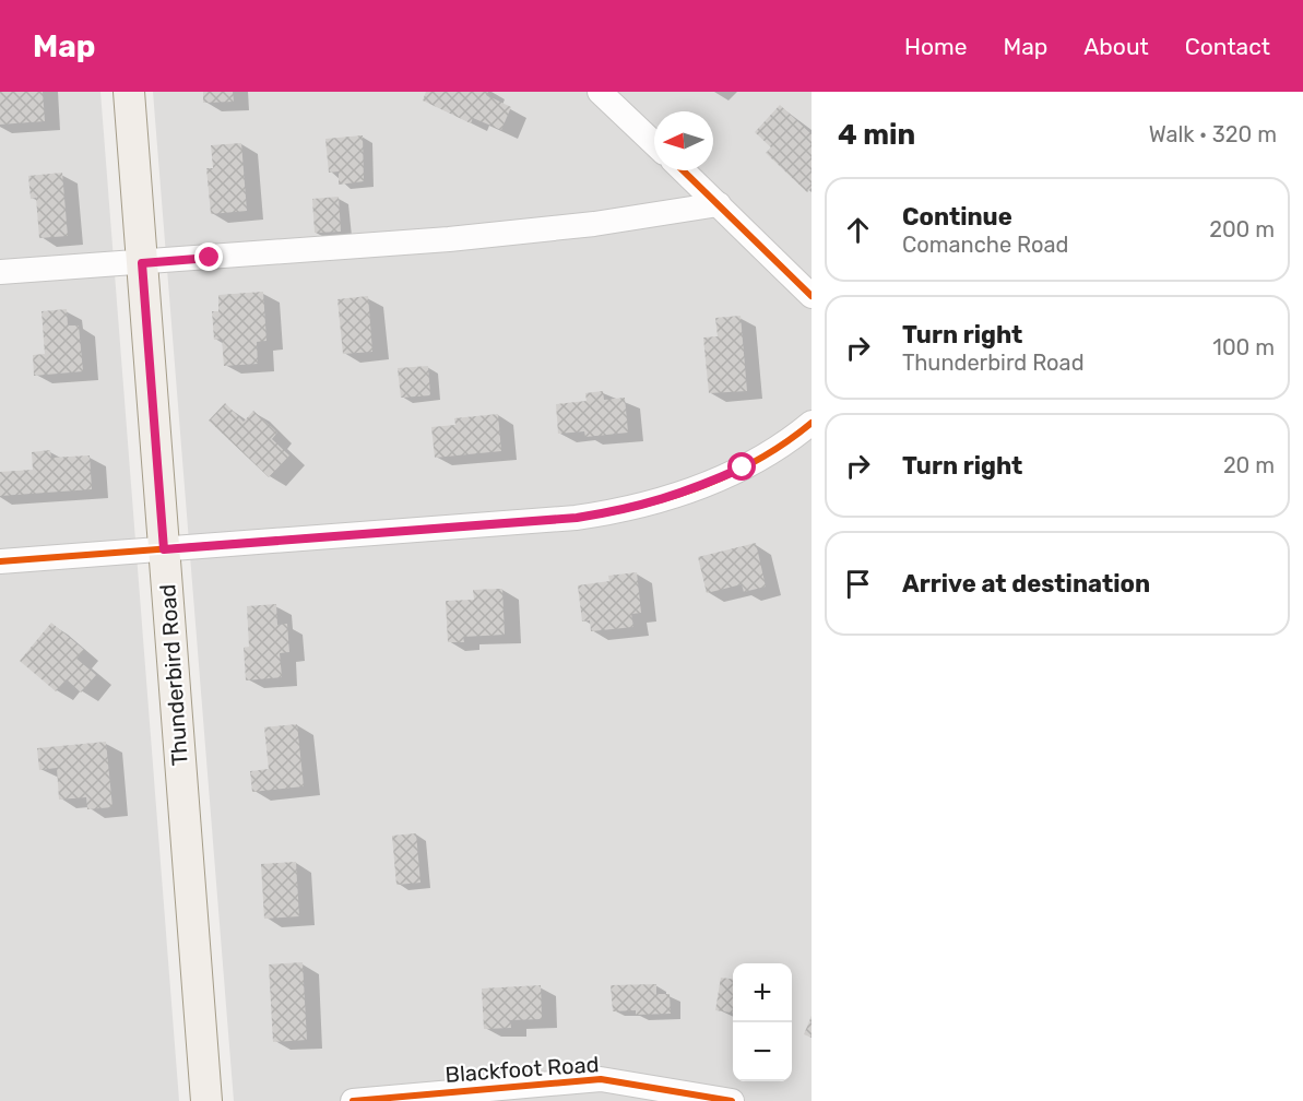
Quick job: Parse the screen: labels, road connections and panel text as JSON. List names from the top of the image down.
{
  "streets": {
    "main road": ["Thunderbird Road"],
    "street": ["Blackfoot Road"]
  },
  "north": "left",
  "page": {
    "header": "Map",
    "nav": [
      "Home",
      "Map",
      "About",
      "Contact"
    ],
    "heading": ["4 min", "Walk · 320 m"],
    "list": [
      ["Continue", "Comanche Road", "200 m"],
      ["Turn right", "Thunderbird Road", "100 m"],
      ["Turn right", "20 m"],
      "Arrive at destination"
    ],
    "map_buttons": ["+", "−"]
  }
}
